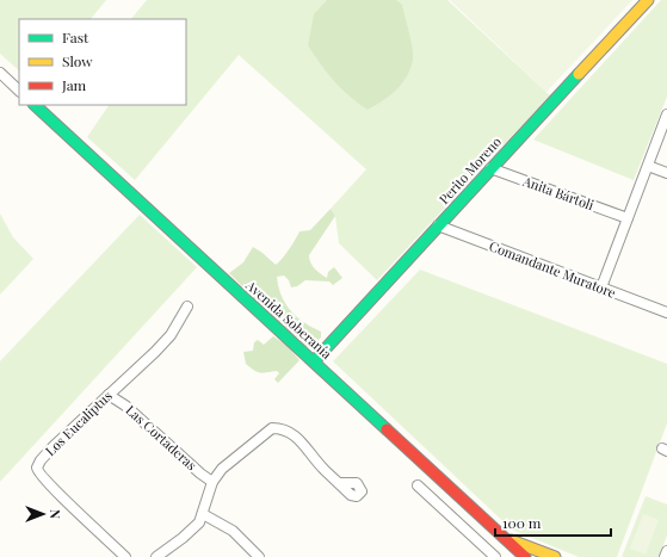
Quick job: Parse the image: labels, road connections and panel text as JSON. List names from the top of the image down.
{
  "streets": {
    "street": [
      "Perito Moreno",
      "Anita Bártoli",
      "Comandante Muratore",
      "Avenida Soberanía",
      "Los Eucaliptus",
      "Las Cortaderas"
    ]
  },
  "crossings": [
    ["Perito Moreno", "Anita Bártoli"],
    ["Perito Moreno", "Comandante Muratore"],
    ["Perito Moreno", "Avenida Soberanía"],
    ["Los Eucaliptus", "Las Cortaderas"]
  ],
  "legend": ["Fast", "Slow", "Jam"],
  "scale_bar": "100 m",
  "north": "right"
}
